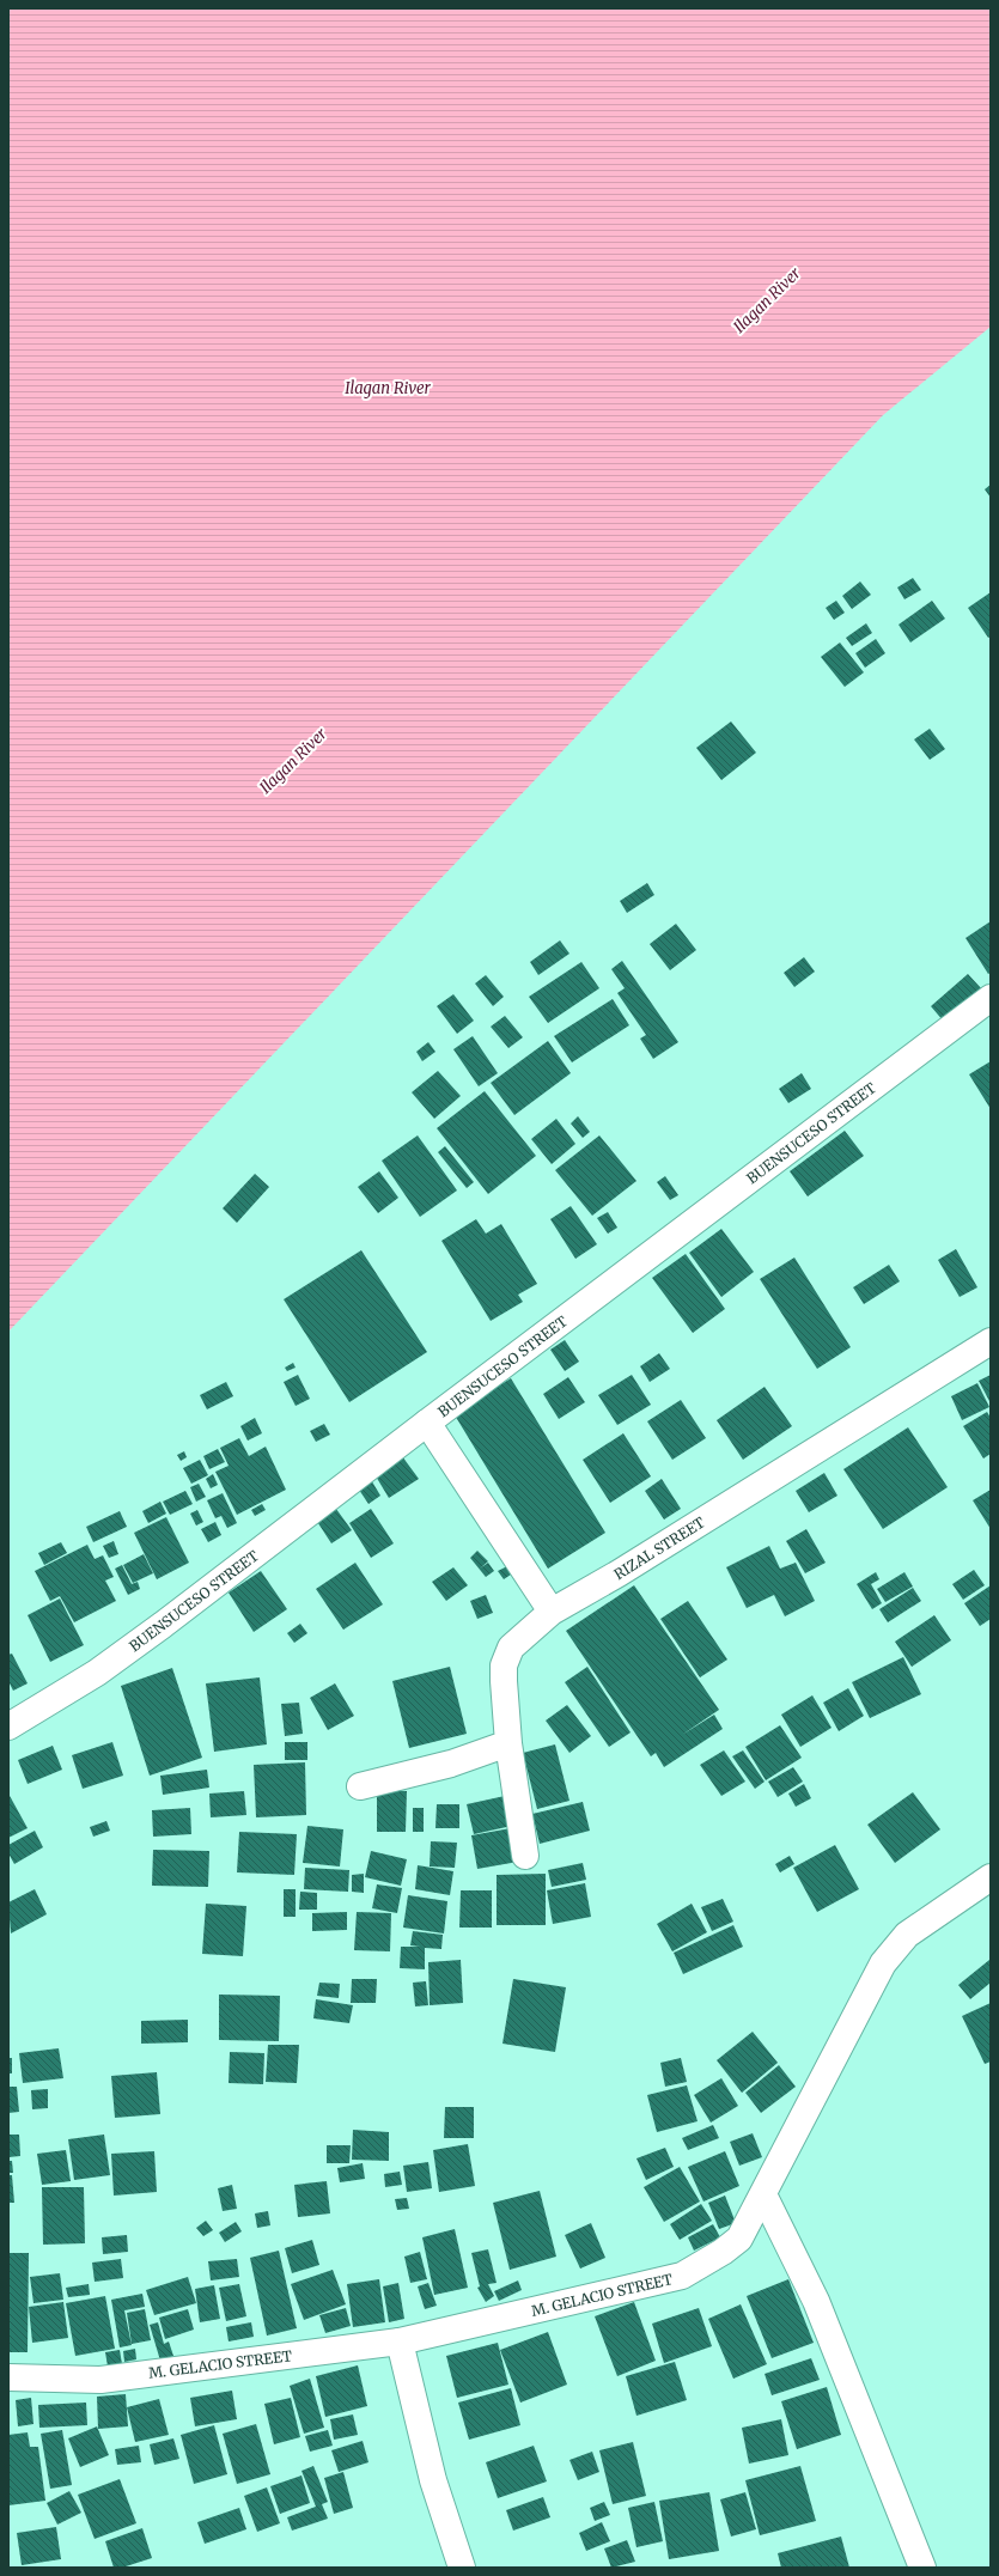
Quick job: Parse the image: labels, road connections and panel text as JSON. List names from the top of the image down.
{
  "streets": {
    "street": ["BUENSUCESO STREET", "RIZAL STREET", "M. GELACIO STREET"]
  },
  "water": ["Ilagan River"]
}
